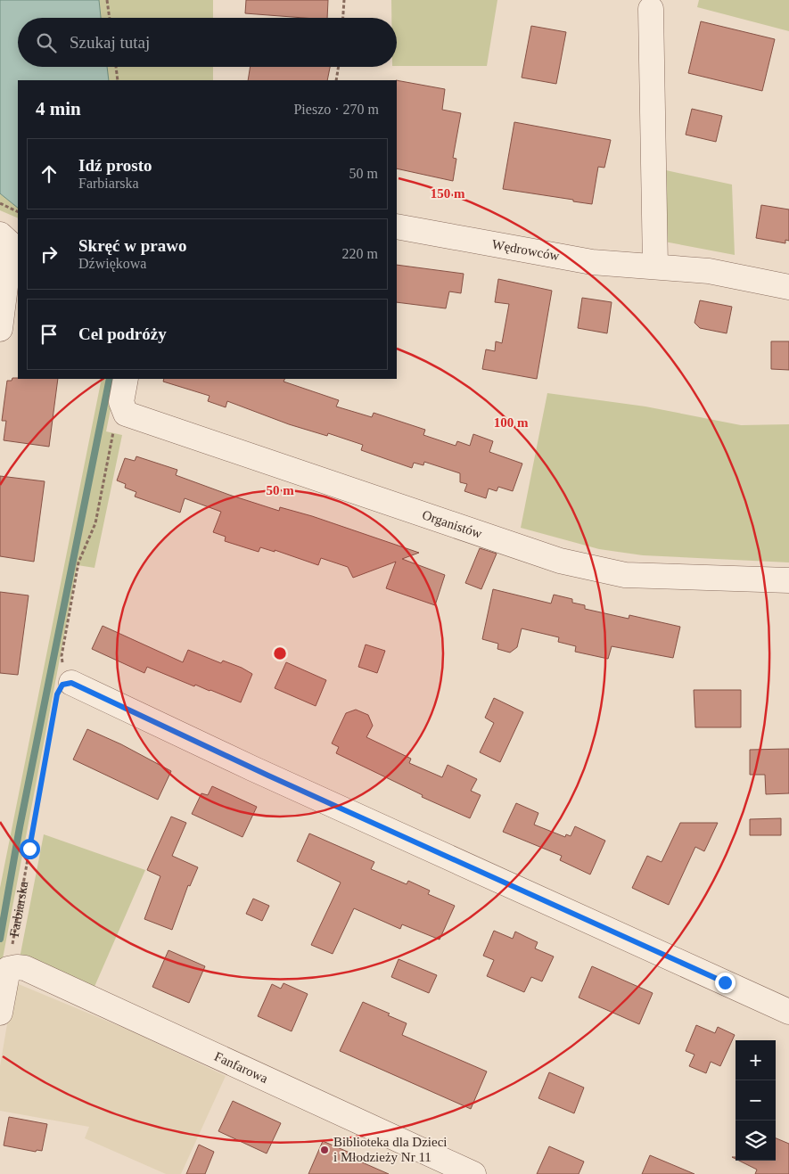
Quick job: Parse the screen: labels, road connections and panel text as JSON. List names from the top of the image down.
{
  "streets": {
    "street": ["Wędrowców", "Organistów", "Fanfarowa"],
    "path": ["Farbiarska"]
  },
  "crossings": [
    ["Organistów", "Farbiarska"],
    ["Farbiarska", "Fanfarowa"]
  ],
  "places": ["Biblioteka dla Dzieci i Młodzieży Nr 11"],
  "page": {
    "search": "Szukaj tutaj",
    "heading": ["4 min", "Pieszo · 270 m"],
    "list": [
      ["Idź prosto", "Farbiarska", "50 m"],
      ["Skręć w prawo", "Dźwiękowa", "220 m"],
      "Cel podróży"
    ],
    "map_buttons": ["+", "−"]
  },
  "rings": ["150 m", "100 m", "50 m"]
}
